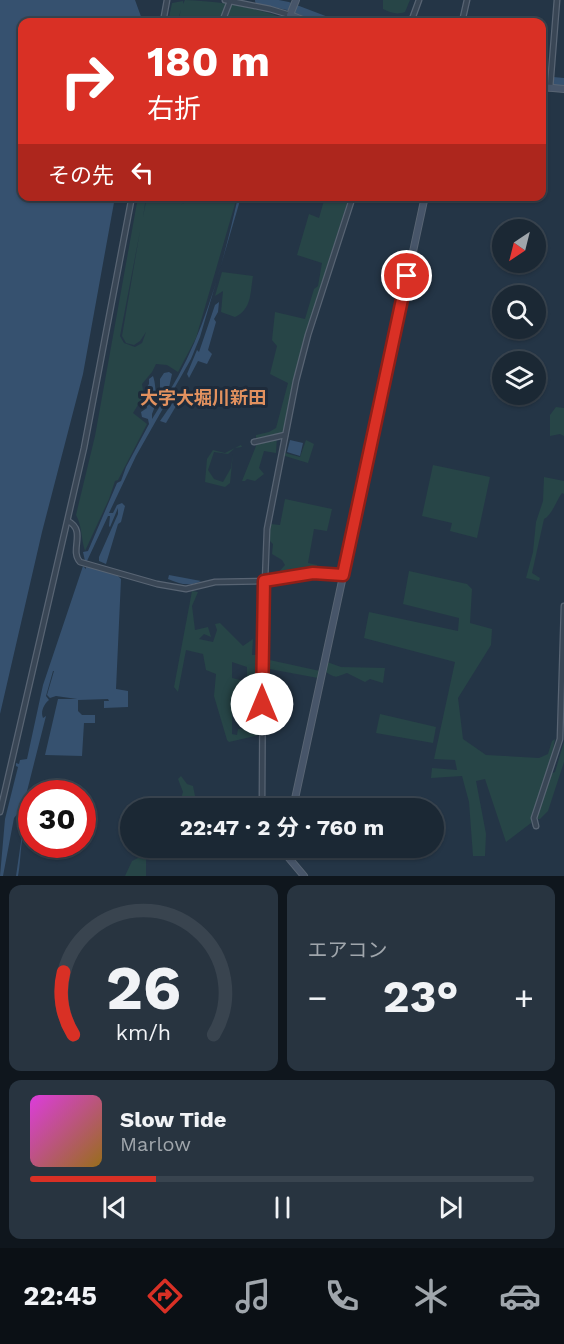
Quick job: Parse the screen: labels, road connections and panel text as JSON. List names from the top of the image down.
{
  "districts": ["大字大堀川新田"],
  "north": "bottom left",
  "page": {
    "turn": ["180 m", "右折"],
    "then": "その先",
    "limit": "30",
    "trip": "22:47 · 2 分 · 760 m",
    "tile": "エアコン",
    "heat": ["−", "23°", "+"],
    "song": ["Slow Tide", "Marlow"],
    "tabs": "22:45",
    "gauge": ["26", "km/h"]
  }
}
